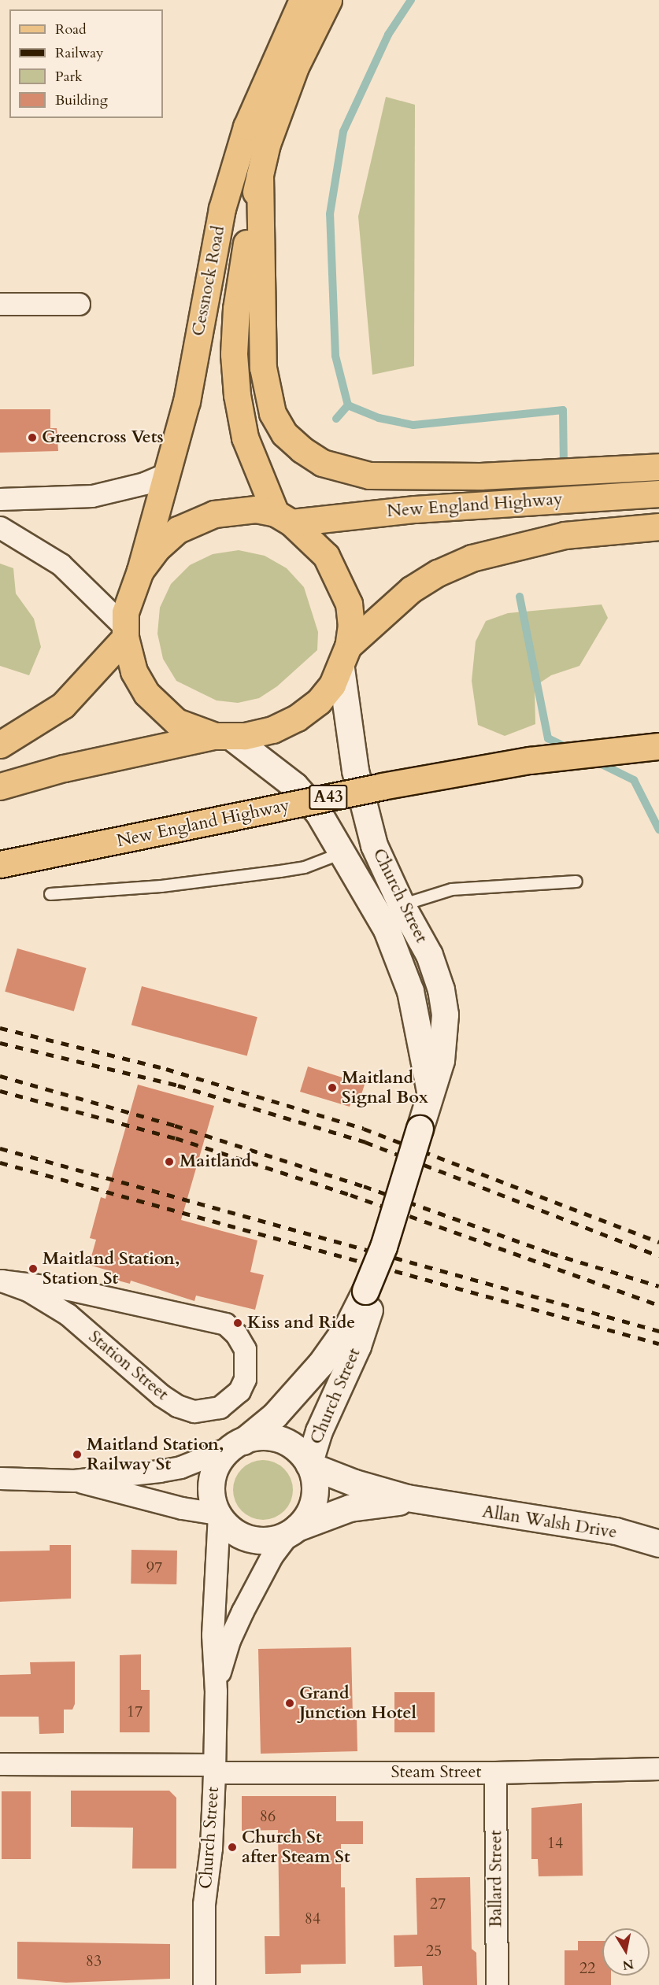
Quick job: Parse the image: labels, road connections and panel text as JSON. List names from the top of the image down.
{
  "streets": {
    "main road": [
      "Cessnock Road",
      "New England Highway",
      "A43",
      "Church Street",
      "Allan Walsh Drive"
    ],
    "street": ["Station Street", "Steam Street", "Ballard Street"]
  },
  "crossings": [
    ["Cessnock Road", "New England Highway"],
    ["Church Street", "Allan Walsh Drive"],
    ["Church Street", "Steam Street"],
    ["Steam Street", "Ballard Street"]
  ],
  "places": [
    "Greencross Vets",
    "Maitland Signal Box",
    "Maitland",
    "Maitland Station, Station St",
    "Kiss and Ride",
    "Maitland Station, Railway St",
    "Grand Junction Hotel",
    "Church St after Steam St"
  ],
  "house_numbers": [
    "97",
    "17",
    "86",
    "14",
    "27",
    "84",
    "25",
    "83",
    "22"
  ],
  "legend": [
    "Road",
    "Railway",
    "Park",
    "Building"
  ],
  "north": "bottom"
}
